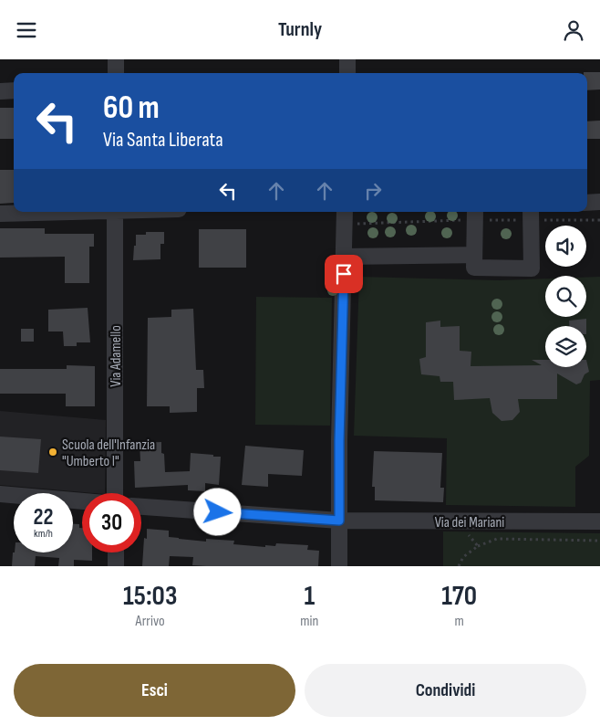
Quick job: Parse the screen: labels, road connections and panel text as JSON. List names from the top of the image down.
{
  "streets": {
    "street": ["Via Adamello", "Via dei Mariani"]
  },
  "places": ["Scuola dell'Infanzia \"Umberto I\""],
  "page": {
    "header": "Turnly",
    "turn": ["60 m", "Via Santa Liberata"],
    "speed": "22 km/h",
    "limit": "30",
    "eta": [
      "15:03",
      "Arrivo",
      "1",
      "min",
      "170",
      "m"
    ],
    "buttons": ["Esci", "Condividi"]
  }
}
